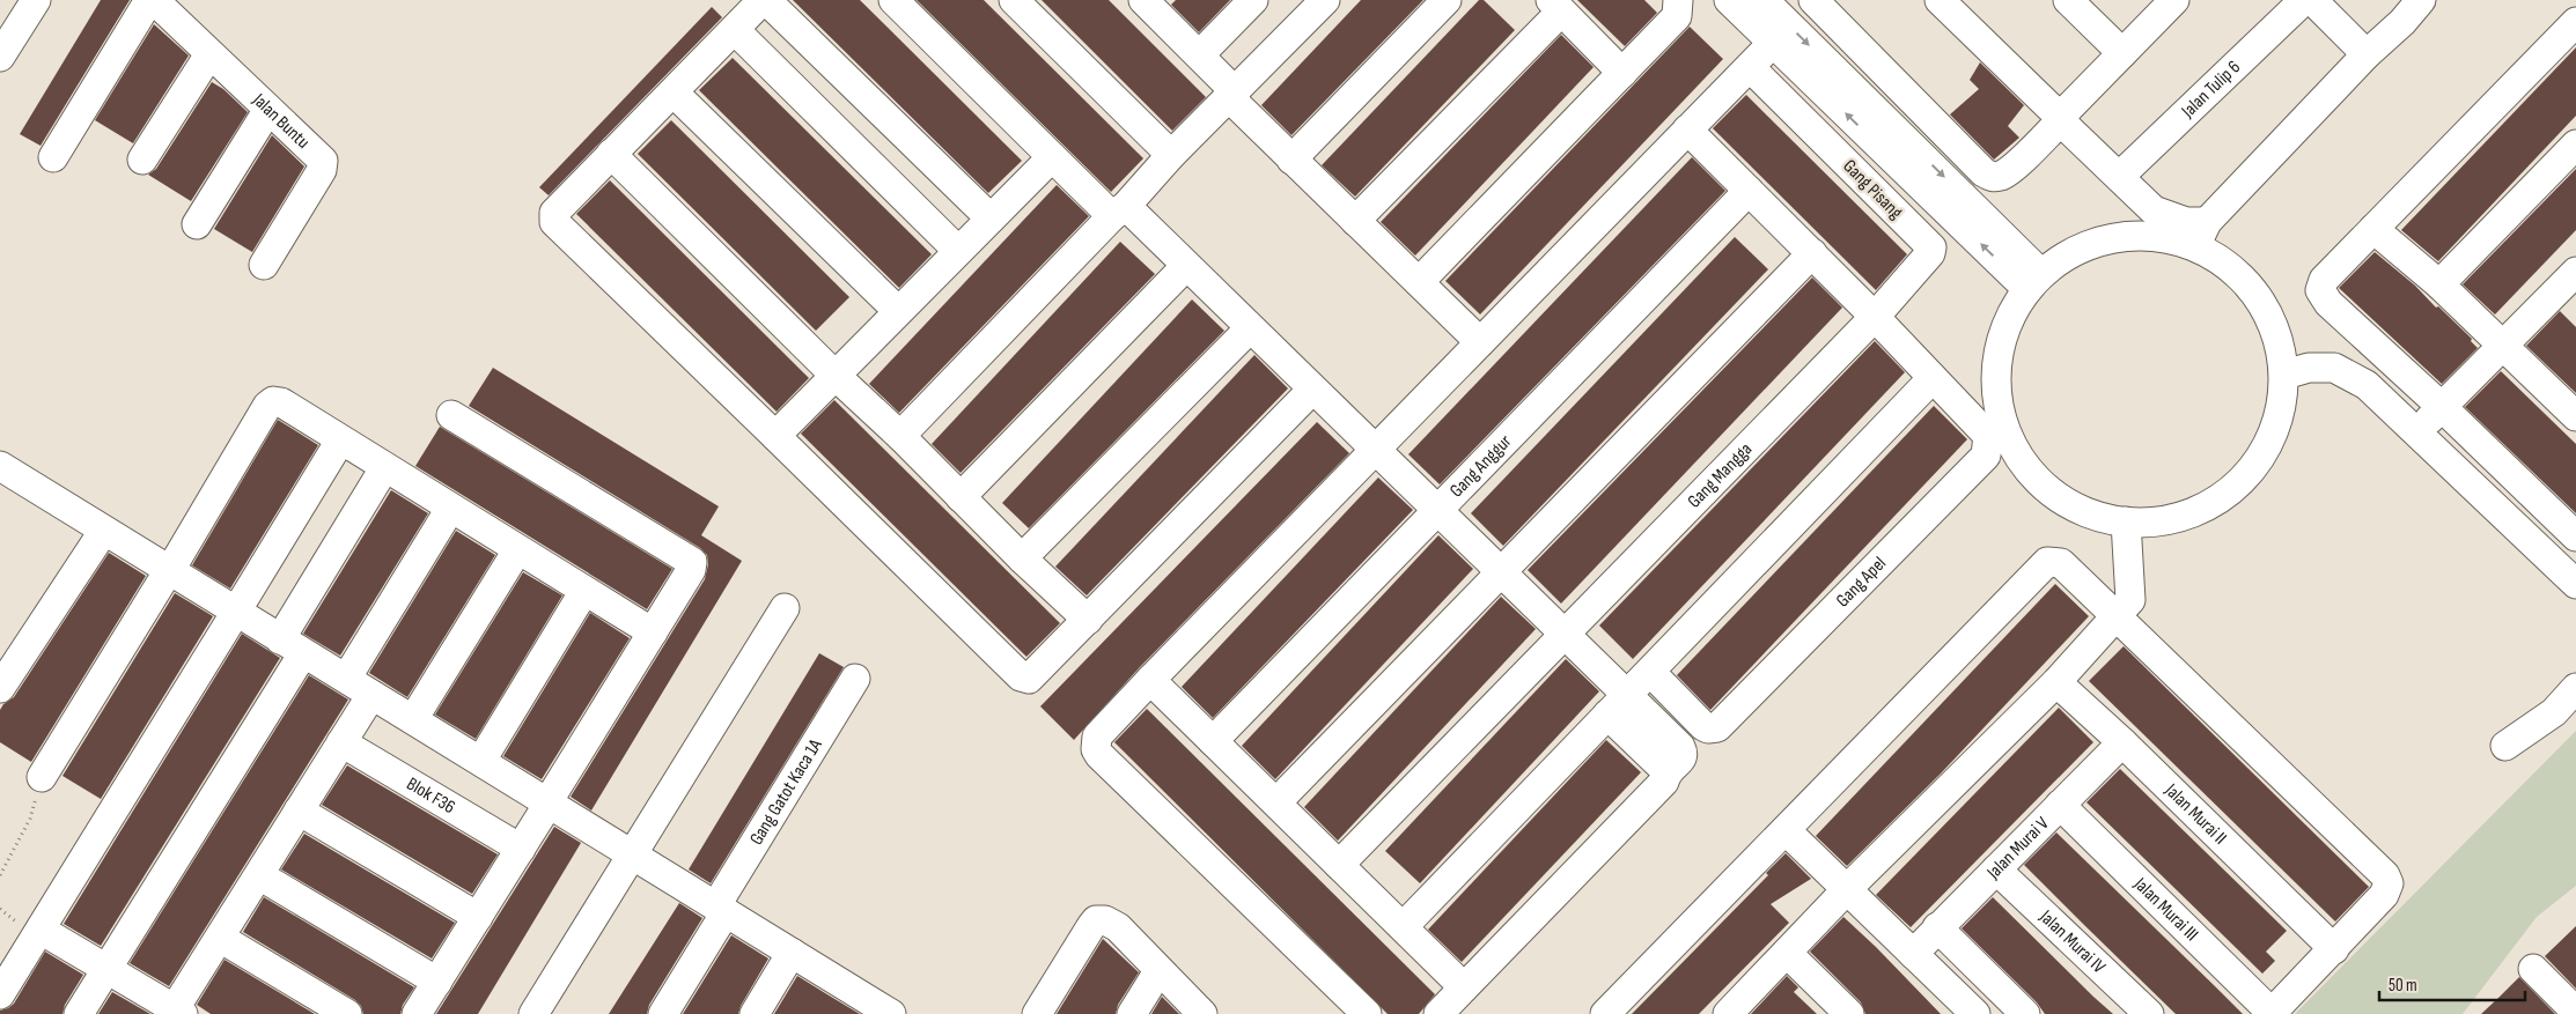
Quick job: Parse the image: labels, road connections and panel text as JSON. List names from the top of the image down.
{
  "streets": {
    "street": [
      "Jalan Tulip 6",
      "Jalan Buntu",
      "Gang Pisang",
      "Gang Anggur",
      "Gang Mangga",
      "Gang Apel",
      "Gang Gatot Kaca 1A",
      "Blok F36",
      "Jalan Murai II",
      "Jalan Murai V",
      "Jalan Murai III",
      "Jalan Murai IV"
    ]
  },
  "crossings": [
    ["Gang Pisang", "Gang Mangga"],
    ["Jalan Murai II", "Jalan Murai V"],
    ["Jalan Murai V", "Jalan Murai III"],
    ["Jalan Murai V", "Jalan Murai IV"]
  ],
  "scale_bar": "50 m"
}
